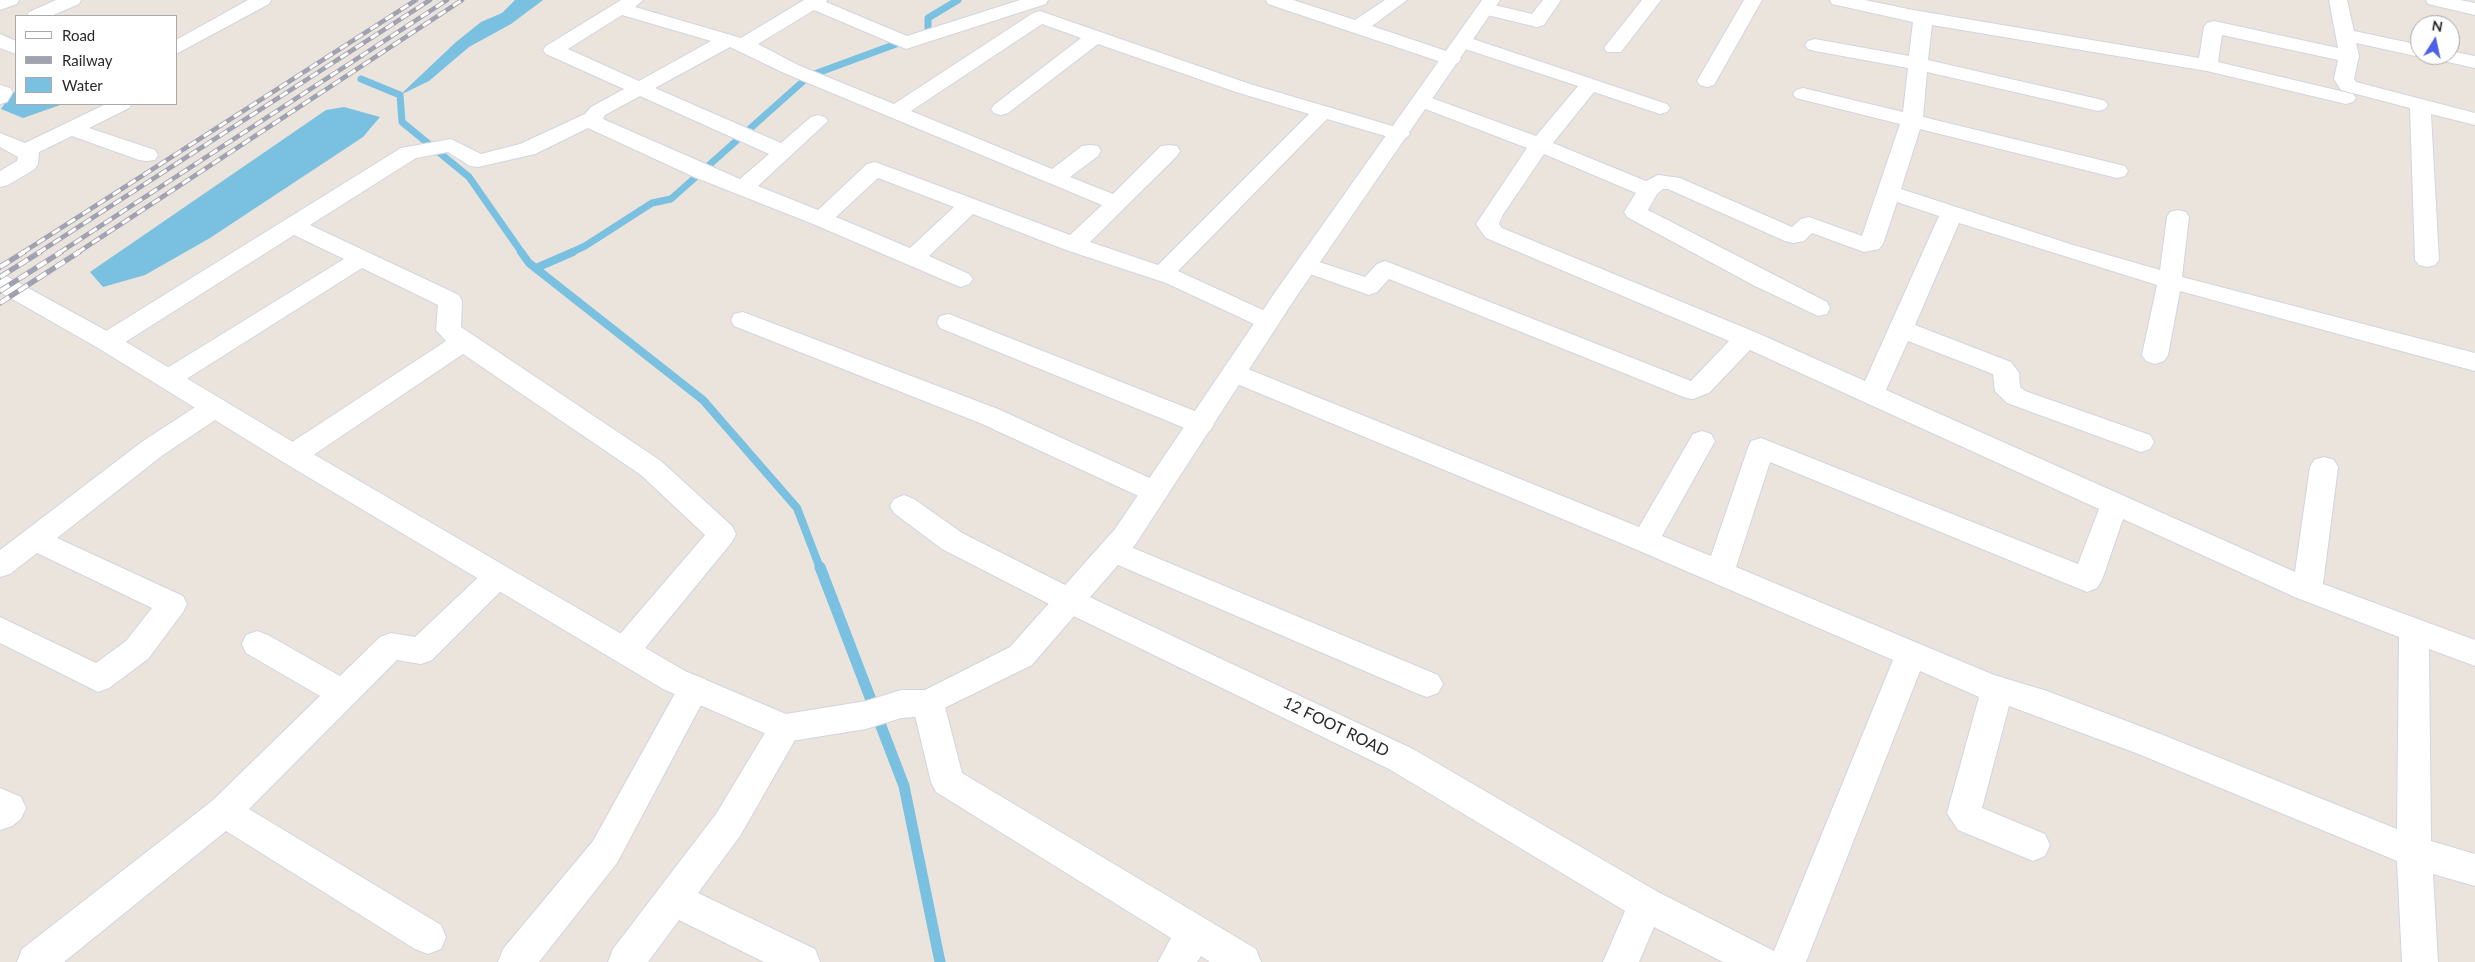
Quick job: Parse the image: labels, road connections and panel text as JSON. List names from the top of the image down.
{
  "streets": {
    "street": ["12 FOOT ROAD"]
  },
  "legend": ["Road", "Railway", "Water"],
  "north": "top"
}
